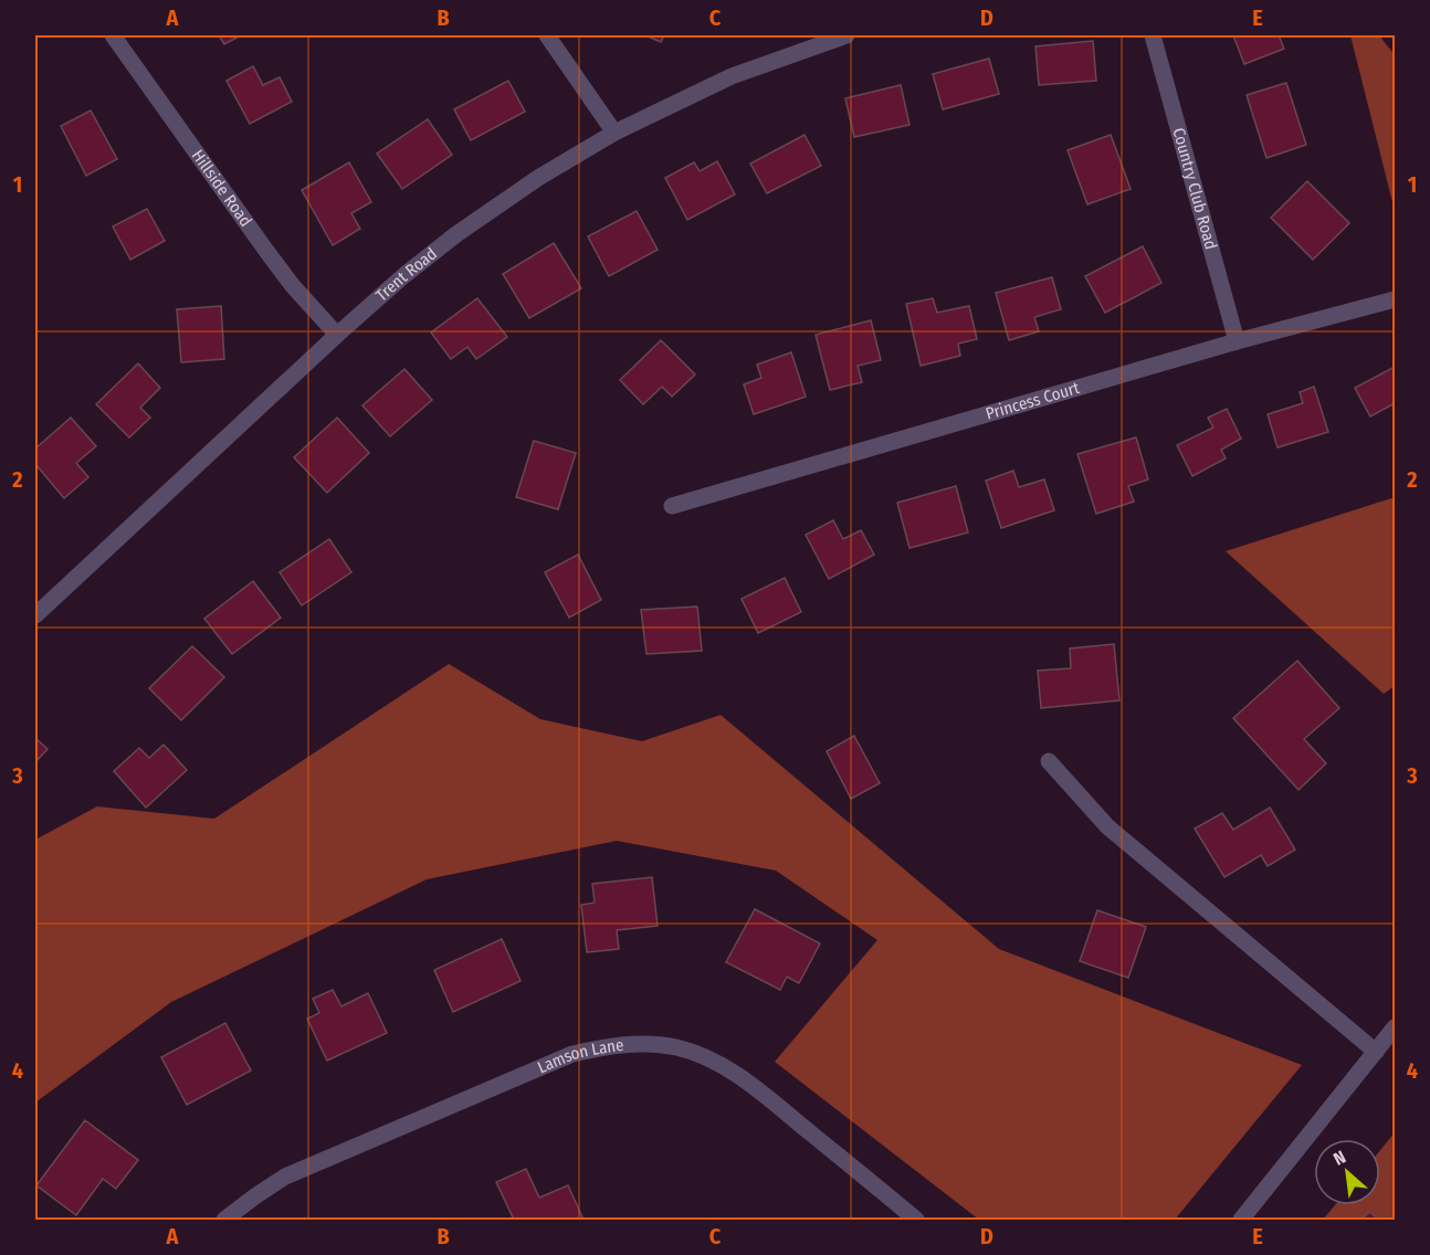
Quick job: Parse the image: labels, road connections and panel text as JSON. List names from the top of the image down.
{
  "streets": {
    "street": [
      "Hillside Road",
      "Country Club Road",
      "Trent Road",
      "Princess Court",
      "Lamson Lane"
    ]
  },
  "crossings": [
    ["Hillside Road", "Trent Road"],
    ["Country Club Road", "Princess Court"]
  ],
  "north": "top left",
  "grid": {
    "columns": [
      "A",
      "B",
      "C",
      "D",
      "E"
    ],
    "rows": [
      "1",
      "2",
      "3",
      "4"
    ]
  }
}
